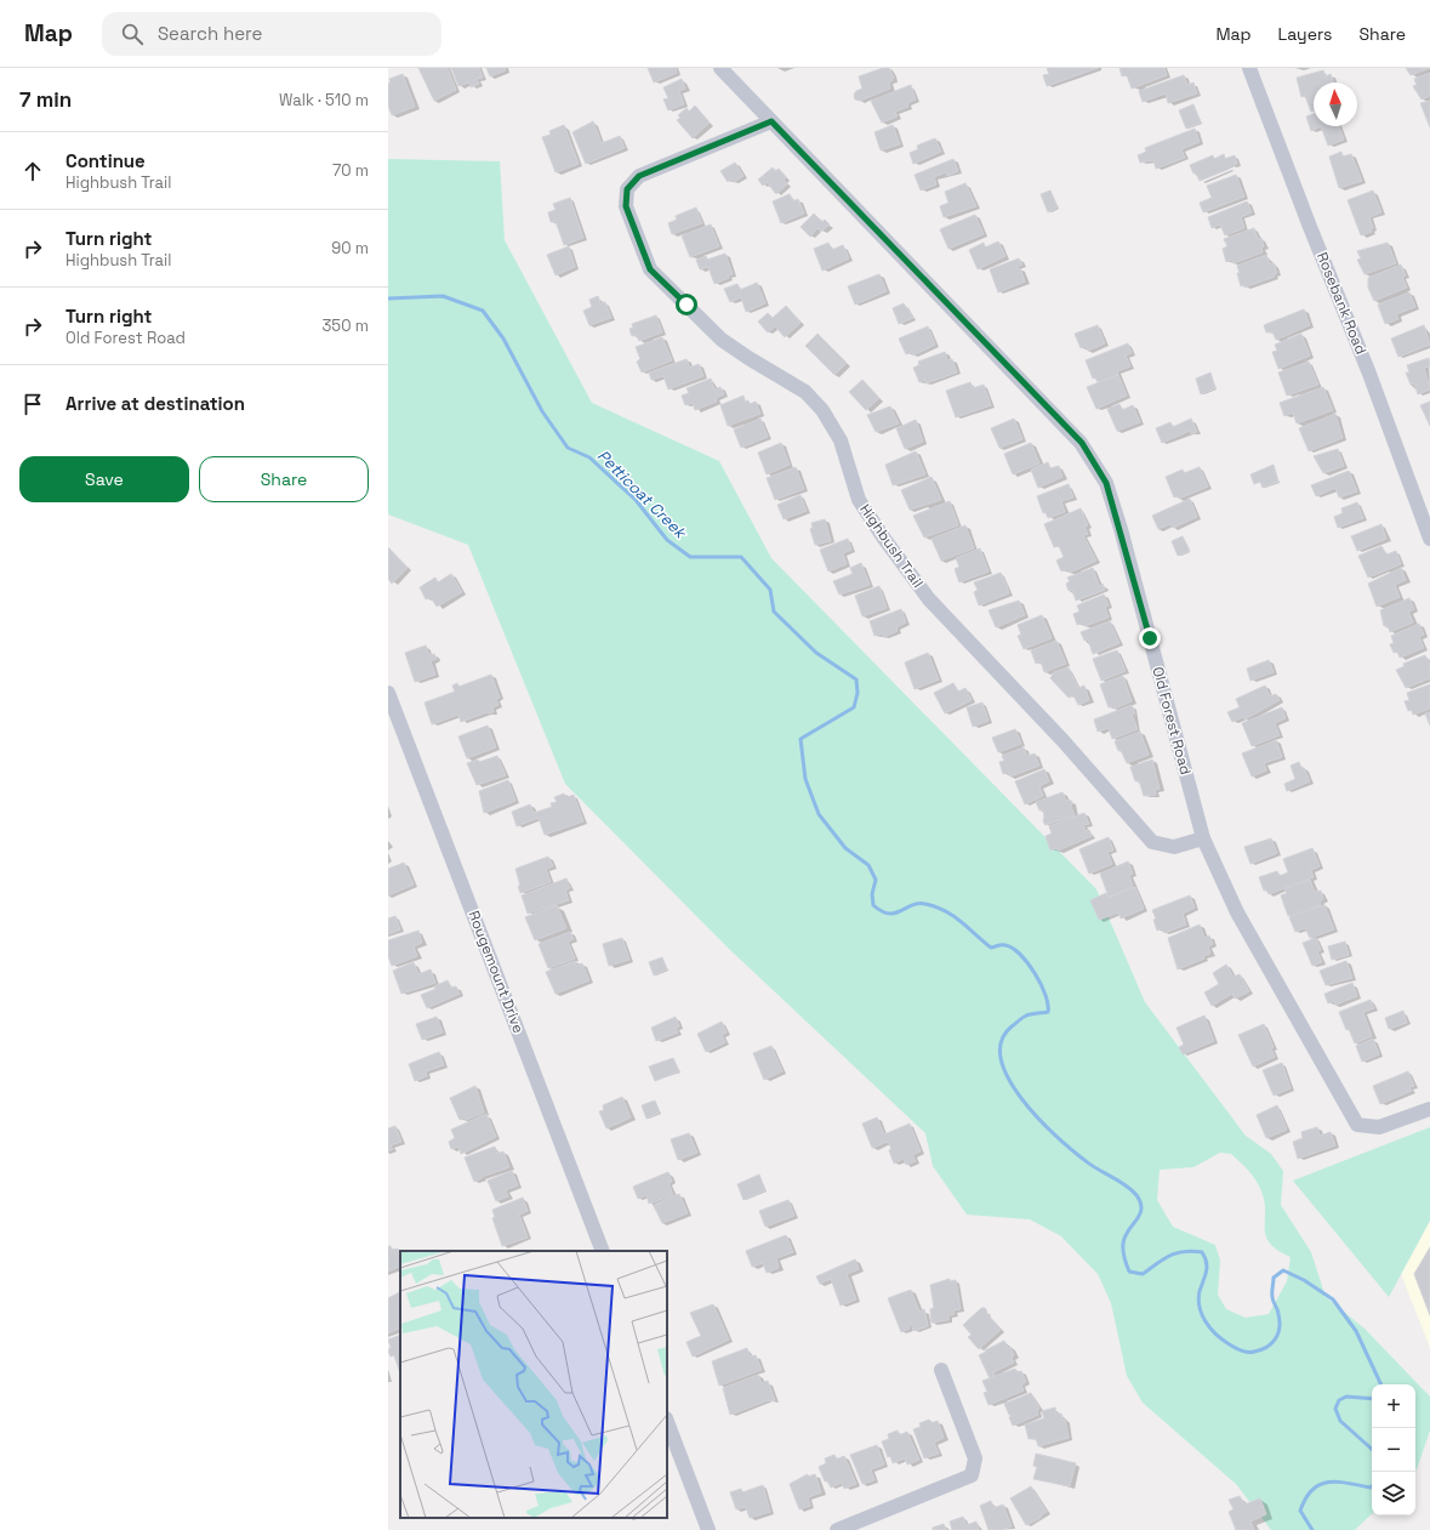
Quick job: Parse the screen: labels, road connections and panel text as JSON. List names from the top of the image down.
{
  "streets": {
    "street": [
      "Rosebank Road",
      "Highbush Trail",
      "Old Forest Road",
      "Rougemount Drive"
    ]
  },
  "crossings": [
    ["Highbush Trail", "Old Forest Road"]
  ],
  "water": ["Petticoat Creek"],
  "north": "top",
  "page": {
    "header": "Map",
    "search": "Search here",
    "nav": ["Map", "Layers", "Share"],
    "heading": ["7 min", "Walk · 510 m"],
    "list": [
      ["Continue", "Highbush Trail", "70 m"],
      ["Turn right", "Highbush Trail", "90 m"],
      ["Turn right", "Old Forest Road", "350 m"],
      "Arrive at destination"
    ],
    "buttons": ["Save", "Share"],
    "map_buttons": ["+", "−"]
  }
}
